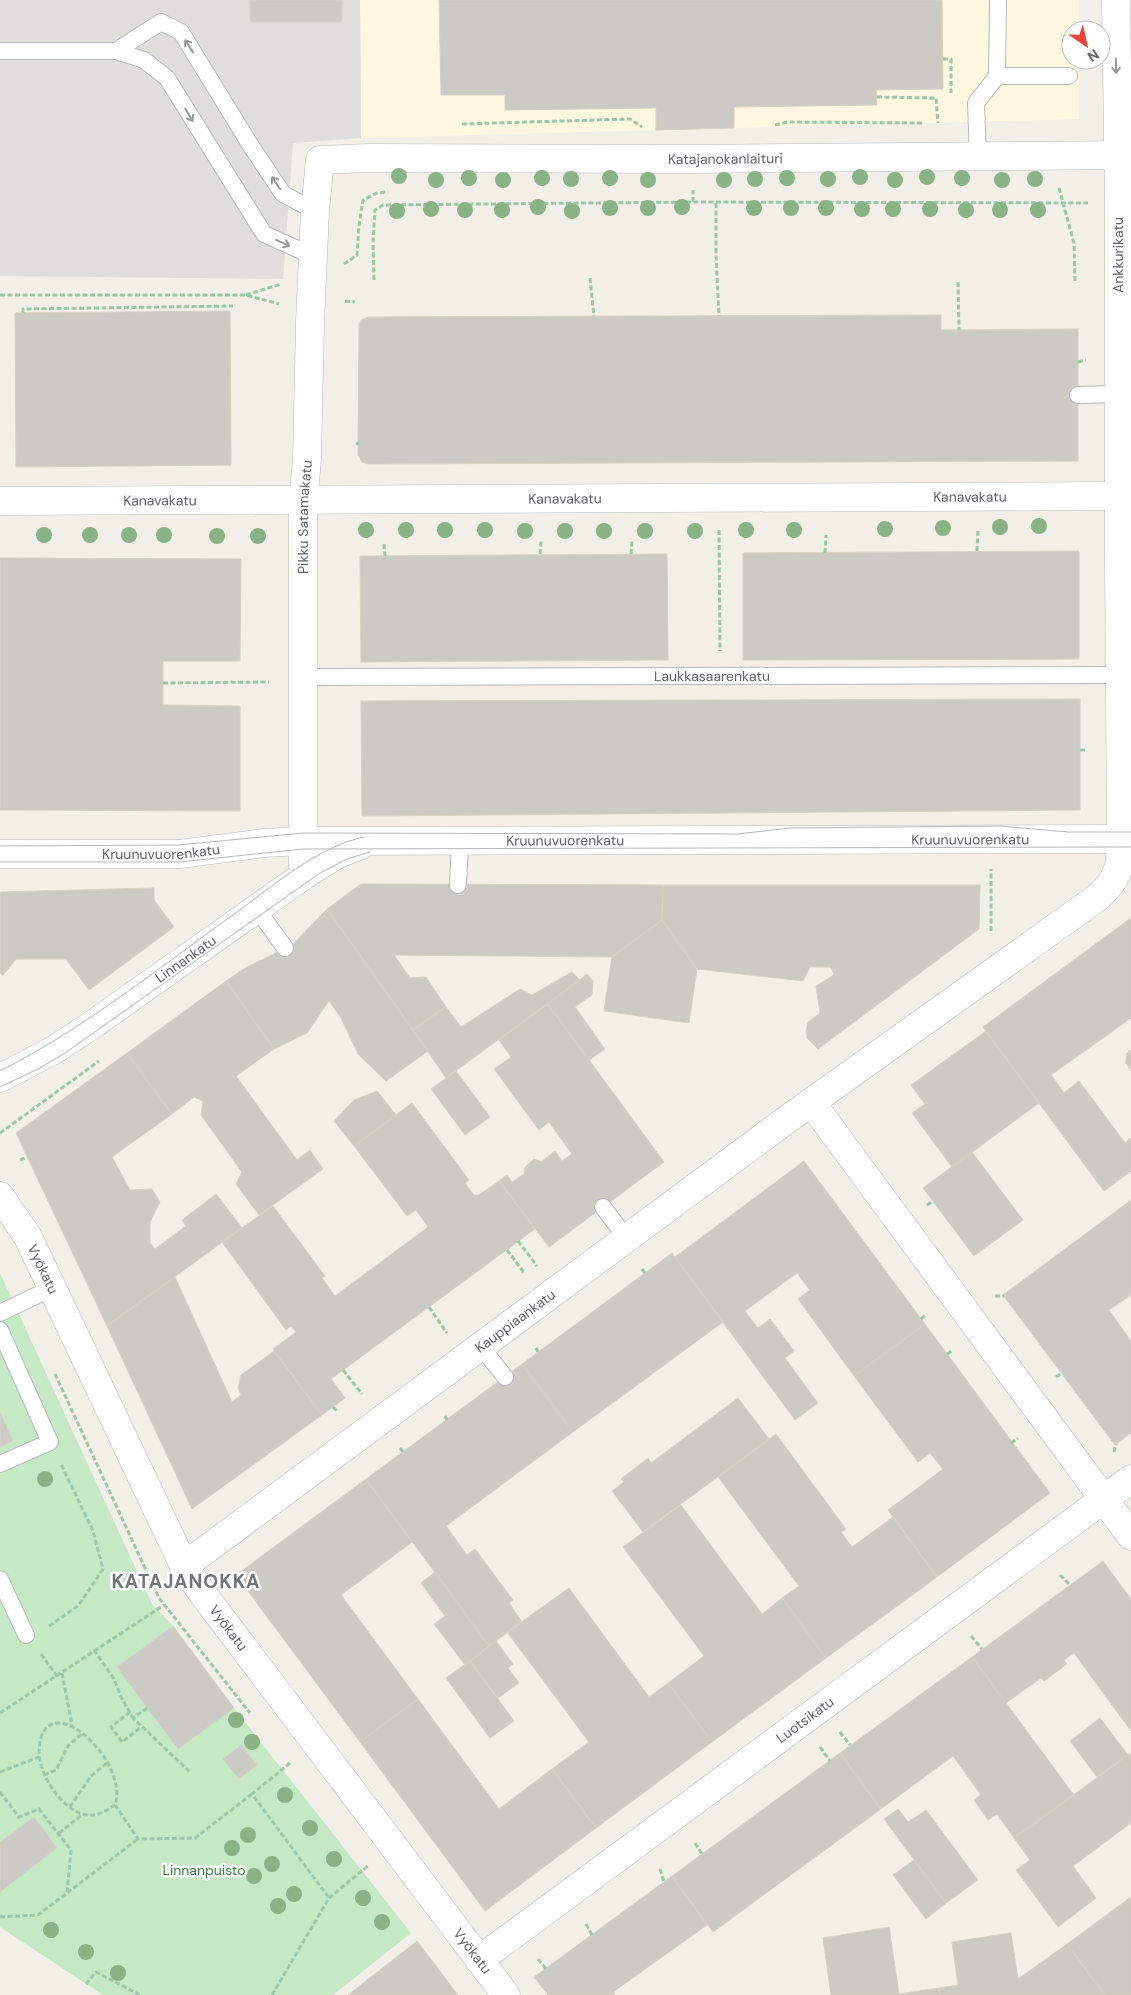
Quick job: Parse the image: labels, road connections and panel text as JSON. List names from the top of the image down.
{
  "streets": {
    "street": [
      "Katajanokanlaituri",
      "Ankkurikatu",
      "Kanavakatu",
      "Pikku Satamakatu",
      "Kruunuvuorenkatu",
      "Linnankatu",
      "Vyökatu",
      "Kauppiaankatu",
      "Luotsikatu"
    ],
    "lane": ["Laukkasaarenkatu"]
  },
  "crossings": [
    ["Katajanokanlaituri", "Ankkurikatu"],
    ["Katajanokanlaituri", "Pikku Satamakatu"],
    ["Ankkurikatu", "Kanavakatu"],
    ["Ankkurikatu", "Laukkasaarenkatu"],
    ["Ankkurikatu", "Kruunuvuorenkatu"],
    ["Ankkurikatu", "Kauppiaankatu"],
    ["Kanavakatu", "Pikku Satamakatu"],
    ["Pikku Satamakatu", "Laukkasaarenkatu"],
    ["Pikku Satamakatu", "Kruunuvuorenkatu"],
    ["Pikku Satamakatu", "Linnankatu"],
    ["Kruunuvuorenkatu", "Linnankatu"],
    ["Kruunuvuorenkatu", "Kauppiaankatu"],
    ["Vyökatu", "Kauppiaankatu"],
    ["Vyökatu", "Luotsikatu"]
  ],
  "districts": ["KATAJANOKKA"],
  "parks": ["Linnanpuisto"],
  "north": "bottom right"
}
